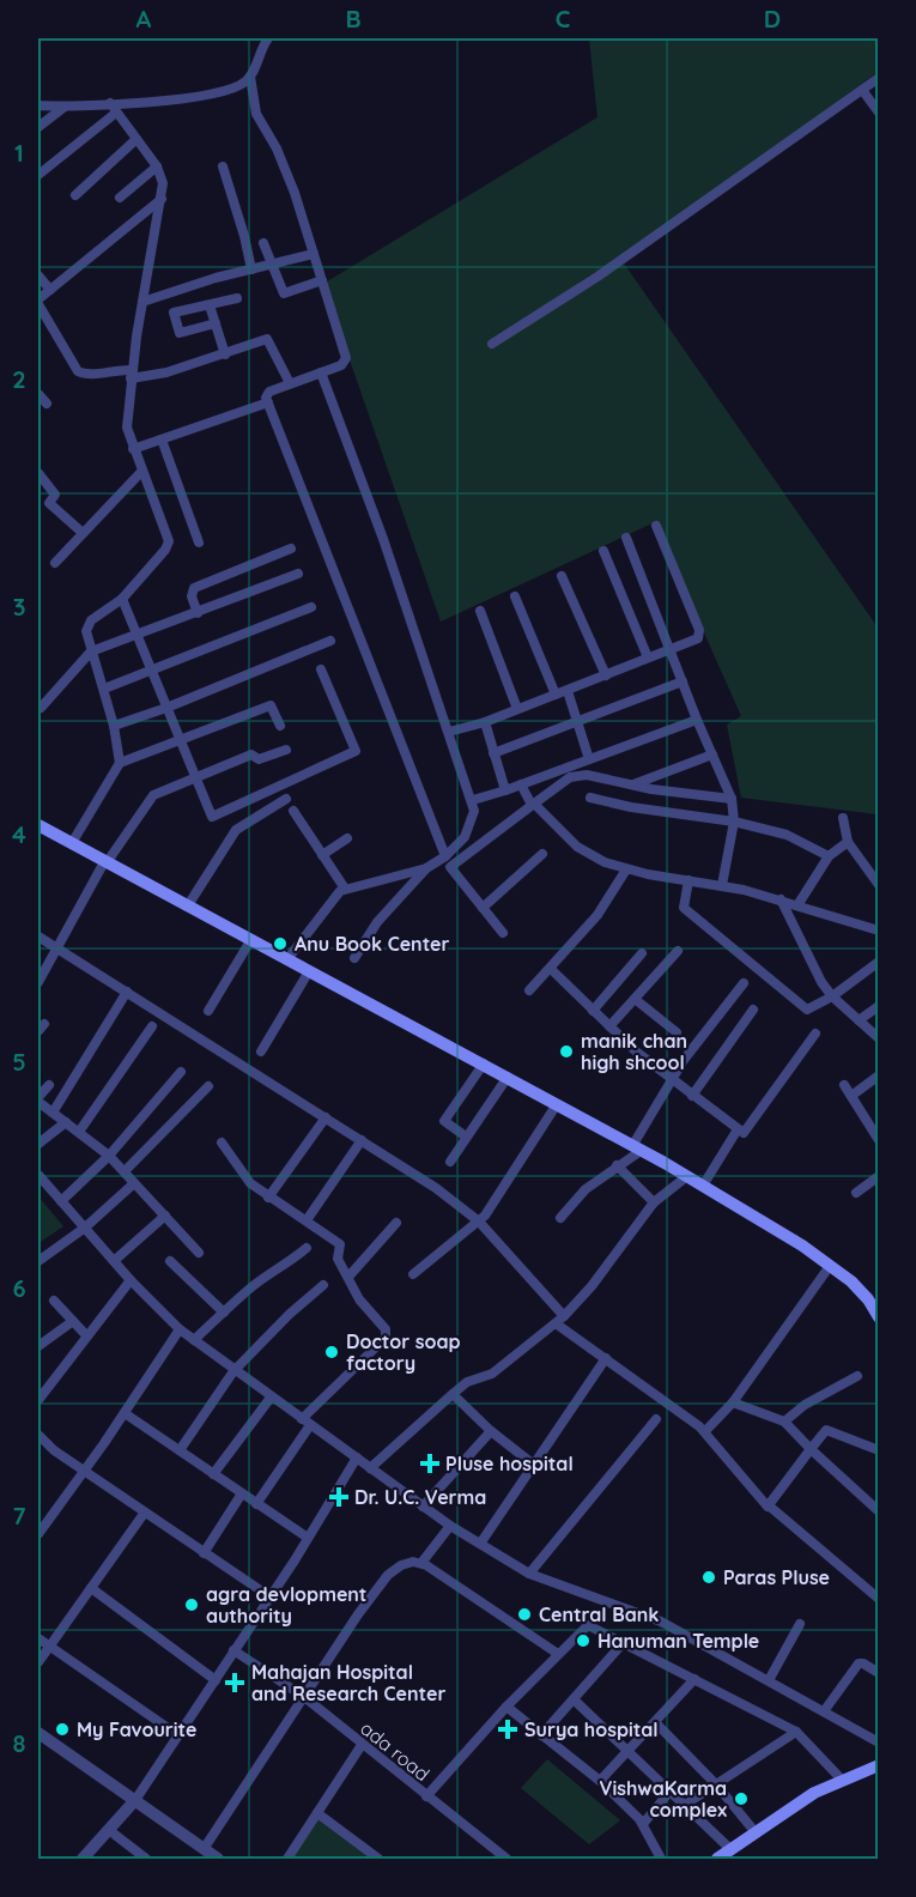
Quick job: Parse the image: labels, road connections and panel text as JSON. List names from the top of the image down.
{
  "streets": {
    "street": ["ada road"]
  },
  "places": {
    "other": [
      "Anu Book Center",
      "manik chan high shcool",
      "Doctor soap factory",
      "Paras Pluse",
      "agra devlopment authority",
      "Central Bank",
      "Hanuman Temple",
      "My Favourite",
      "VishwaKarma complex"
    ],
    "health": [
      "Pluse hospital",
      "Dr. U.C. Verma",
      "Mahajan Hospital and Research Center",
      "Surya hospital"
    ]
  },
  "grid": {
    "columns": [
      "A",
      "B",
      "C",
      "D"
    ],
    "rows": [
      "1",
      "2",
      "3",
      "4",
      "5",
      "6",
      "7",
      "8"
    ]
  }
}
